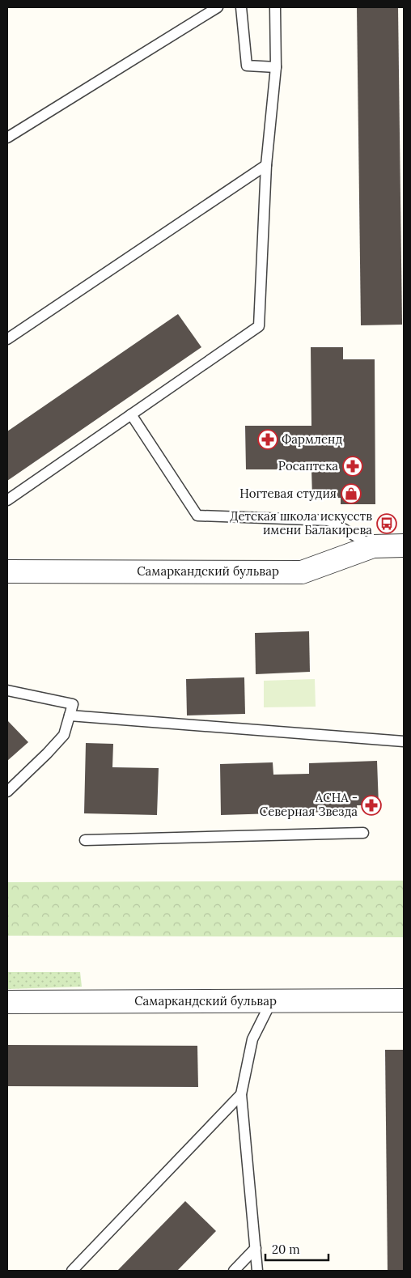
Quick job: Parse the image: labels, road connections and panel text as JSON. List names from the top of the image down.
{
  "streets": {
    "street": ["Самаркандский бульвар"]
  },
  "places": {
    "pharmacy": ["Фармленд", "Росаптека", "АСНА - Северная Звезда"],
    "shop": ["Ногтевая студия"],
    "bus stop": ["Детская школа искусств имени Балакирева"]
  },
  "scale_bar": "20 m"
}
